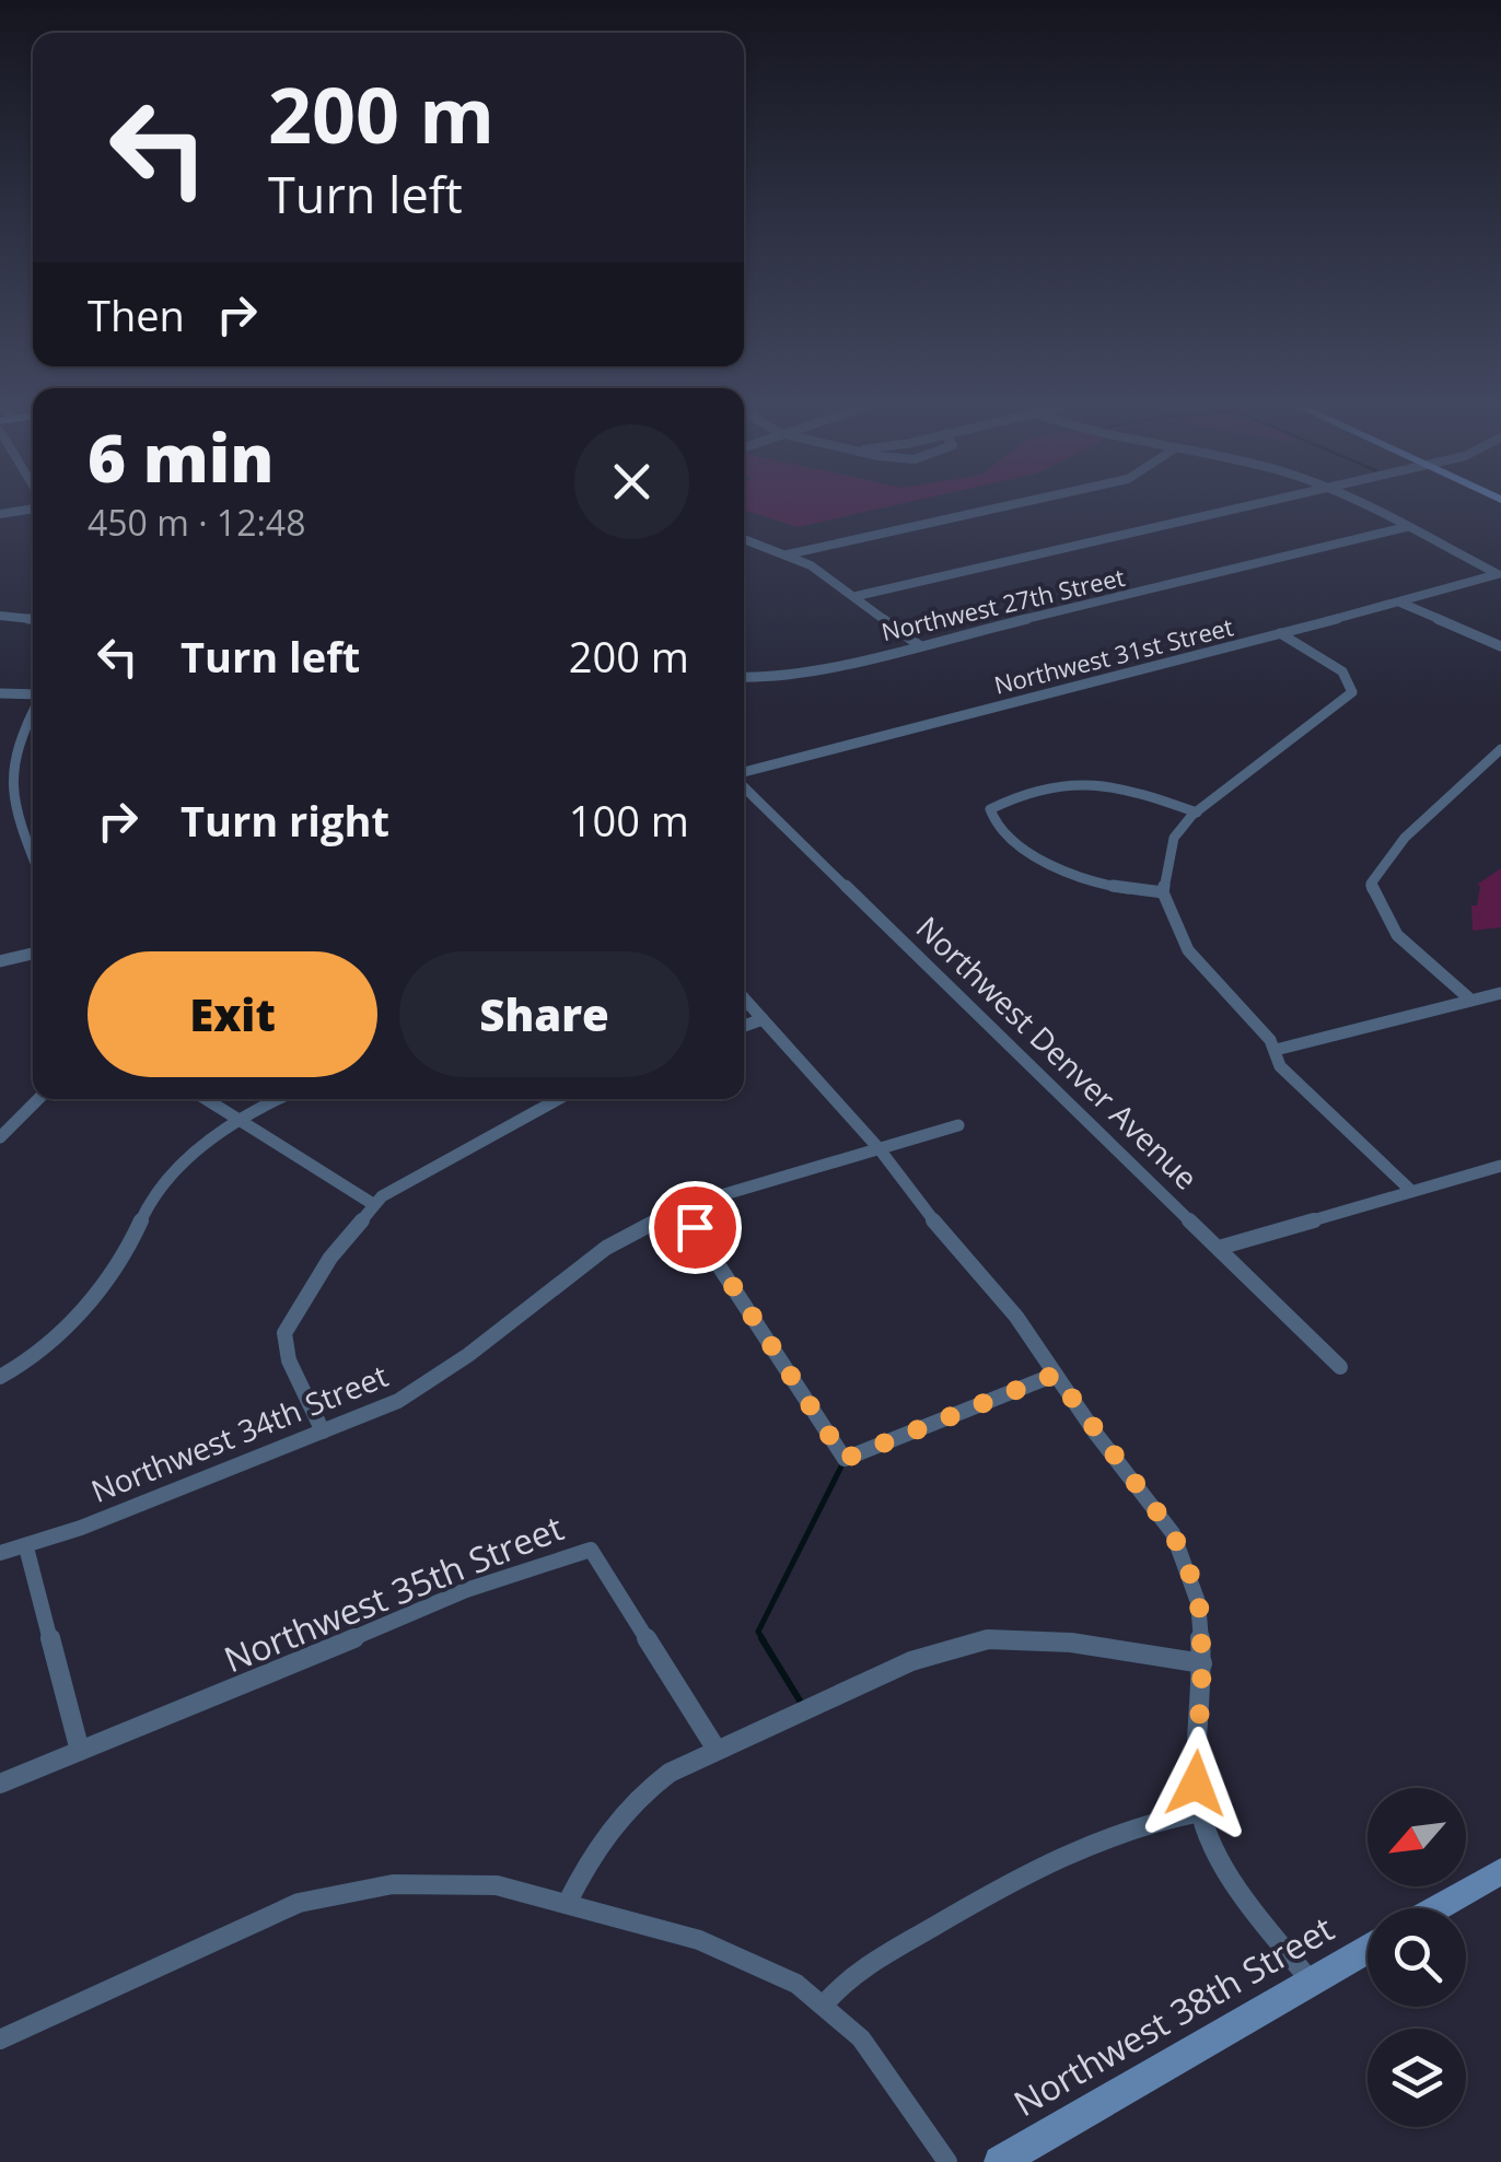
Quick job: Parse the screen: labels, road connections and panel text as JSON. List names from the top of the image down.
{
  "streets": {
    "main road": ["Northwest 38th Street"],
    "street": [
      "Northwest 27th Street",
      "Northwest 31st Street",
      "Northwest Denver Avenue",
      "Northwest 34th Street",
      "Northwest 35th Street"
    ]
  },
  "crossings": [
    ["Northwest 27th Street", "Northwest 31st Street"]
  ],
  "north": "bottom left",
  "page": {
    "turn": ["200 m", "Turn left"],
    "then": "Then",
    "heading": ["6 min", "450 m · 12:48"],
    "list": [
      {
        "name": "Turn left",
        "value": "200 m"
      },
      {
        "name": "Turn right",
        "value": "100 m"
      }
    ],
    "buttons": ["Exit", "Share"]
  }
}
